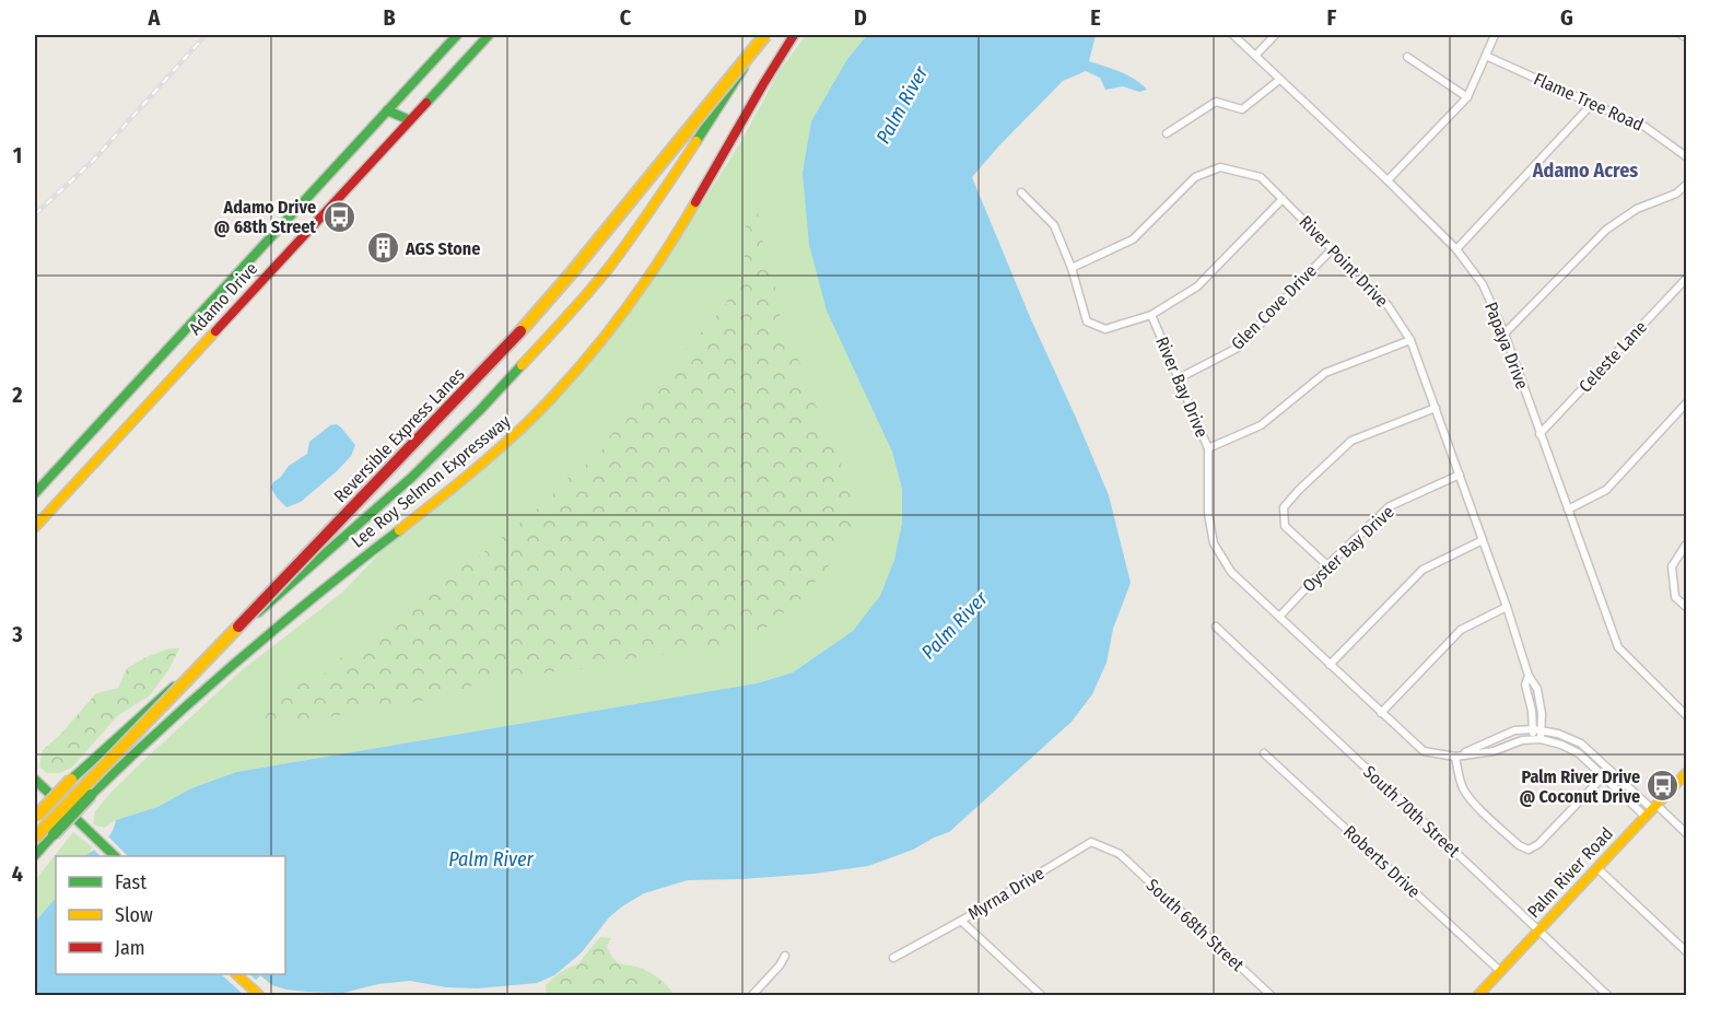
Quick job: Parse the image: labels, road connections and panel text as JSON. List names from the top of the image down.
{
  "streets": {
    "main road": [
      "Adamo Drive",
      "Reversible Express Lanes",
      "Lee Roy Selmon Expressway",
      "Palm River Road"
    ],
    "street": [
      "Flame Tree Road",
      "River Point Drive",
      "Glen Cove Drive",
      "Papaya Drive",
      "Celeste Lane",
      "River Bay Drive",
      "Oyster Bay Drive",
      "South 70th Street",
      "Roberts Drive",
      "Myrna Drive",
      "South 68th Street"
    ]
  },
  "crossings": [
    ["River Point Drive", "Glen Cove Drive"],
    ["River Point Drive", "River Bay Drive"],
    ["River Point Drive", "Oyster Bay Drive"],
    ["Glen Cove Drive", "River Bay Drive"],
    ["Papaya Drive", "Celeste Lane"],
    ["River Bay Drive", "Oyster Bay Drive"],
    ["Reversible Express Lanes", "Lee Roy Selmon Expressway"],
    ["South 70th Street", "Palm River Road"],
    ["Roberts Drive", "Palm River Road"],
    ["Myrna Drive", "South 68th Street"]
  ],
  "districts": ["Adamo Acres"],
  "water": ["Palm River"],
  "places": {
    "bus stop": ["Adamo Drive @ 68th Street", "Palm River Drive @ Coconut Drive"],
    "building": ["AGS Stone"]
  },
  "legend": ["Fast", "Slow", "Jam"],
  "grid": {
    "columns": [
      "A",
      "B",
      "C",
      "D",
      "E",
      "F",
      "G"
    ],
    "rows": [
      "1",
      "2",
      "3",
      "4"
    ]
  }
}
